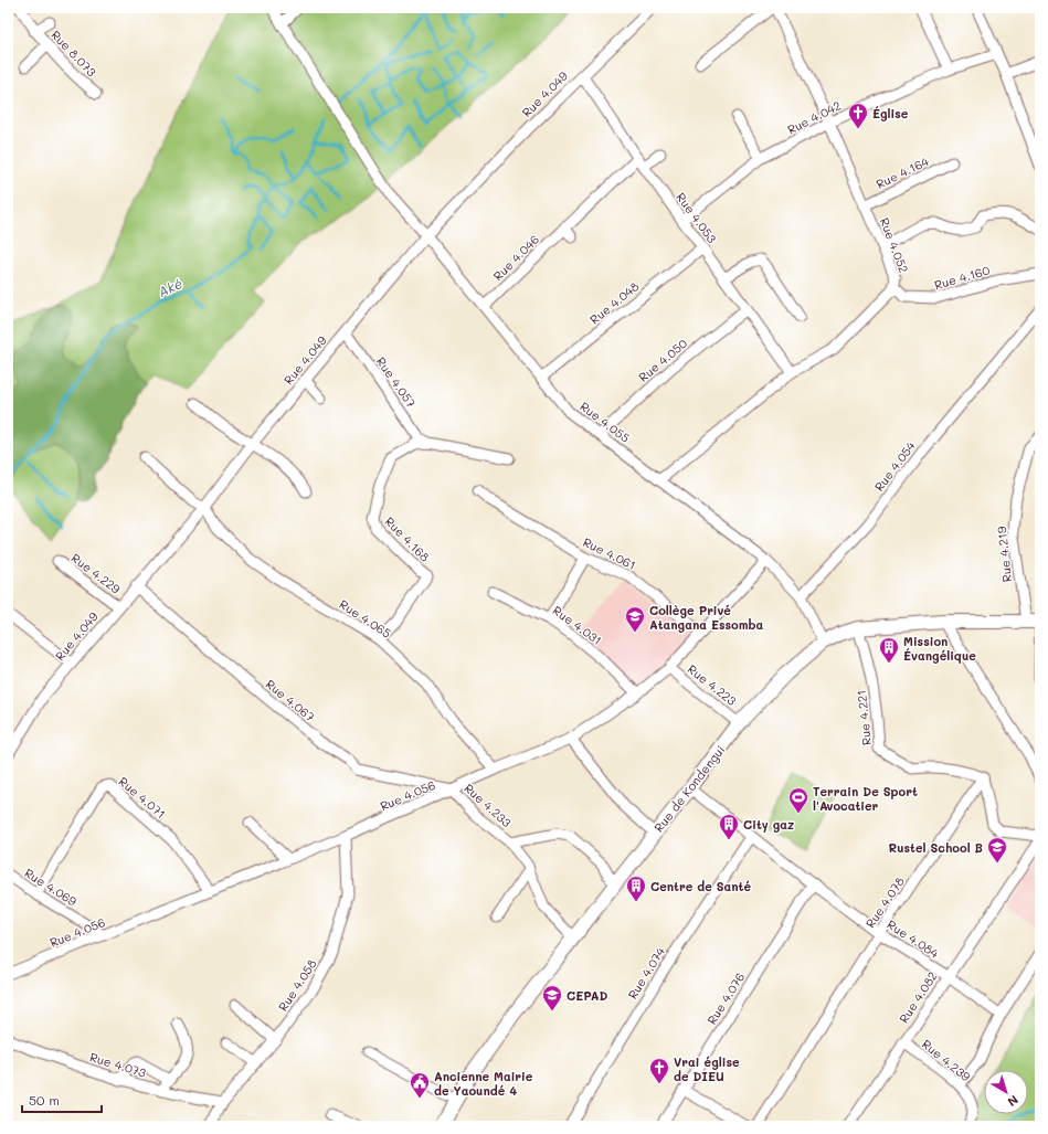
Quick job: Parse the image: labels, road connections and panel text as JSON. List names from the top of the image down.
{
  "streets": {
    "main road": ["Rue de Kondengui"],
    "street": [
      "Rue 8.073",
      "Rue 4.049",
      "Rue 4.042",
      "Rue 4.164",
      "Rue 4.053",
      "Rue 4.052",
      "Rue 4.046",
      "Rue 4.160",
      "Rue 4.048",
      "Rue 4.050",
      "Rue 4.057",
      "Rue 4.055",
      "Rue 4.054",
      "Rue 4.168",
      "Rue 4.061",
      "Rue 4.219",
      "Rue 4.229",
      "Rue 4.065",
      "Rue 4.031",
      "Rue 4.223",
      "Rue 4.067",
      "Rue 4.221",
      "Rue 4.056",
      "Rue 4.071",
      "Rue 4.233",
      "Rue 4.069",
      "Rue 4.078",
      "Rue 4.084",
      "Rue 4.074",
      "Rue 4.058",
      "Rue 4.082",
      "Rue 4.076",
      "Rue 4.239",
      "Rue 4.073"
    ]
  },
  "crossings": [
    ["Rue 4.049", "Rue 4.053"],
    ["Rue 4.049", "Rue 4.057"],
    ["Rue 4.049", "Rue 4.055"],
    ["Rue 4.049", "Rue 4.229"],
    ["Rue 4.049", "Rue 4.065"],
    ["Rue 4.049", "Rue 4.067"],
    ["Rue 4.042", "Rue 4.053"],
    ["Rue 4.042", "Rue 4.052"],
    ["Rue 4.164", "Rue 4.052"],
    ["Rue 4.053", "Rue 4.052"],
    ["Rue 4.053", "Rue 4.046"],
    ["Rue 4.053", "Rue 4.048"],
    ["Rue 4.053", "Rue 4.050"],
    ["Rue 4.052", "Rue 4.160"],
    ["Rue 4.052", "Rue 4.055"],
    ["Rue 4.046", "Rue 4.055"],
    ["Rue 4.048", "Rue 4.055"],
    ["Rue 4.050", "Rue 4.055"],
    ["Rue 4.057", "Rue 4.168"],
    ["Rue 4.055", "Rue 4.054"],
    ["Rue 4.055", "Rue 4.056"],
    ["Rue 4.168", "Rue 4.065"],
    ["Rue 4.061", "Rue 4.056"],
    ["Rue 4.219", "Rue de Kondengui"],
    ["Rue 4.065", "Rue 4.056"],
    ["Rue 4.031", "Rue 4.056"],
    ["Rue 4.223", "Rue de Kondengui"],
    ["Rue 4.223", "Rue 4.056"],
    ["Rue 4.067", "Rue 4.056"],
    ["Rue 4.067", "Rue 4.233"],
    ["Rue 4.221", "Rue de Kondengui"],
    ["Rue 4.221", "Rue 4.078"],
    ["Rue de Kondengui", "Rue 4.233"],
    ["Rue de Kondengui", "Rue 4.084"],
    ["Rue 4.056", "Rue 4.071"],
    ["Rue 4.056", "Rue 4.233"],
    ["Rue 4.056", "Rue 4.069"],
    ["Rue 4.056", "Rue 4.058"],
    ["Rue 4.071", "Rue 4.069"],
    ["Rue 4.078", "Rue 4.084"],
    ["Rue 4.084", "Rue 4.074"],
    ["Rue 4.084", "Rue 4.082"],
    ["Rue 4.084", "Rue 4.076"],
    ["Rue 4.058", "Rue 4.073"],
    ["Rue 4.082", "Rue 4.239"]
  ],
  "water": ["Aké"],
  "places": {
    "church": ["Église", "Vrai église de DIEU"],
    "school or university": ["Collège Privé Atangana Essomba", "Rustel School B", "CEPAD"],
    "building": ["Mission Évangélique", "City gaz", "Centre de Santé"],
    "sports": ["Terrain De Sport l'Avocatier"],
    "public building": ["Ancienne Mairie de Yaoundé 4"]
  },
  "scale_bar": "50 m",
  "north": "bottom right"
}
